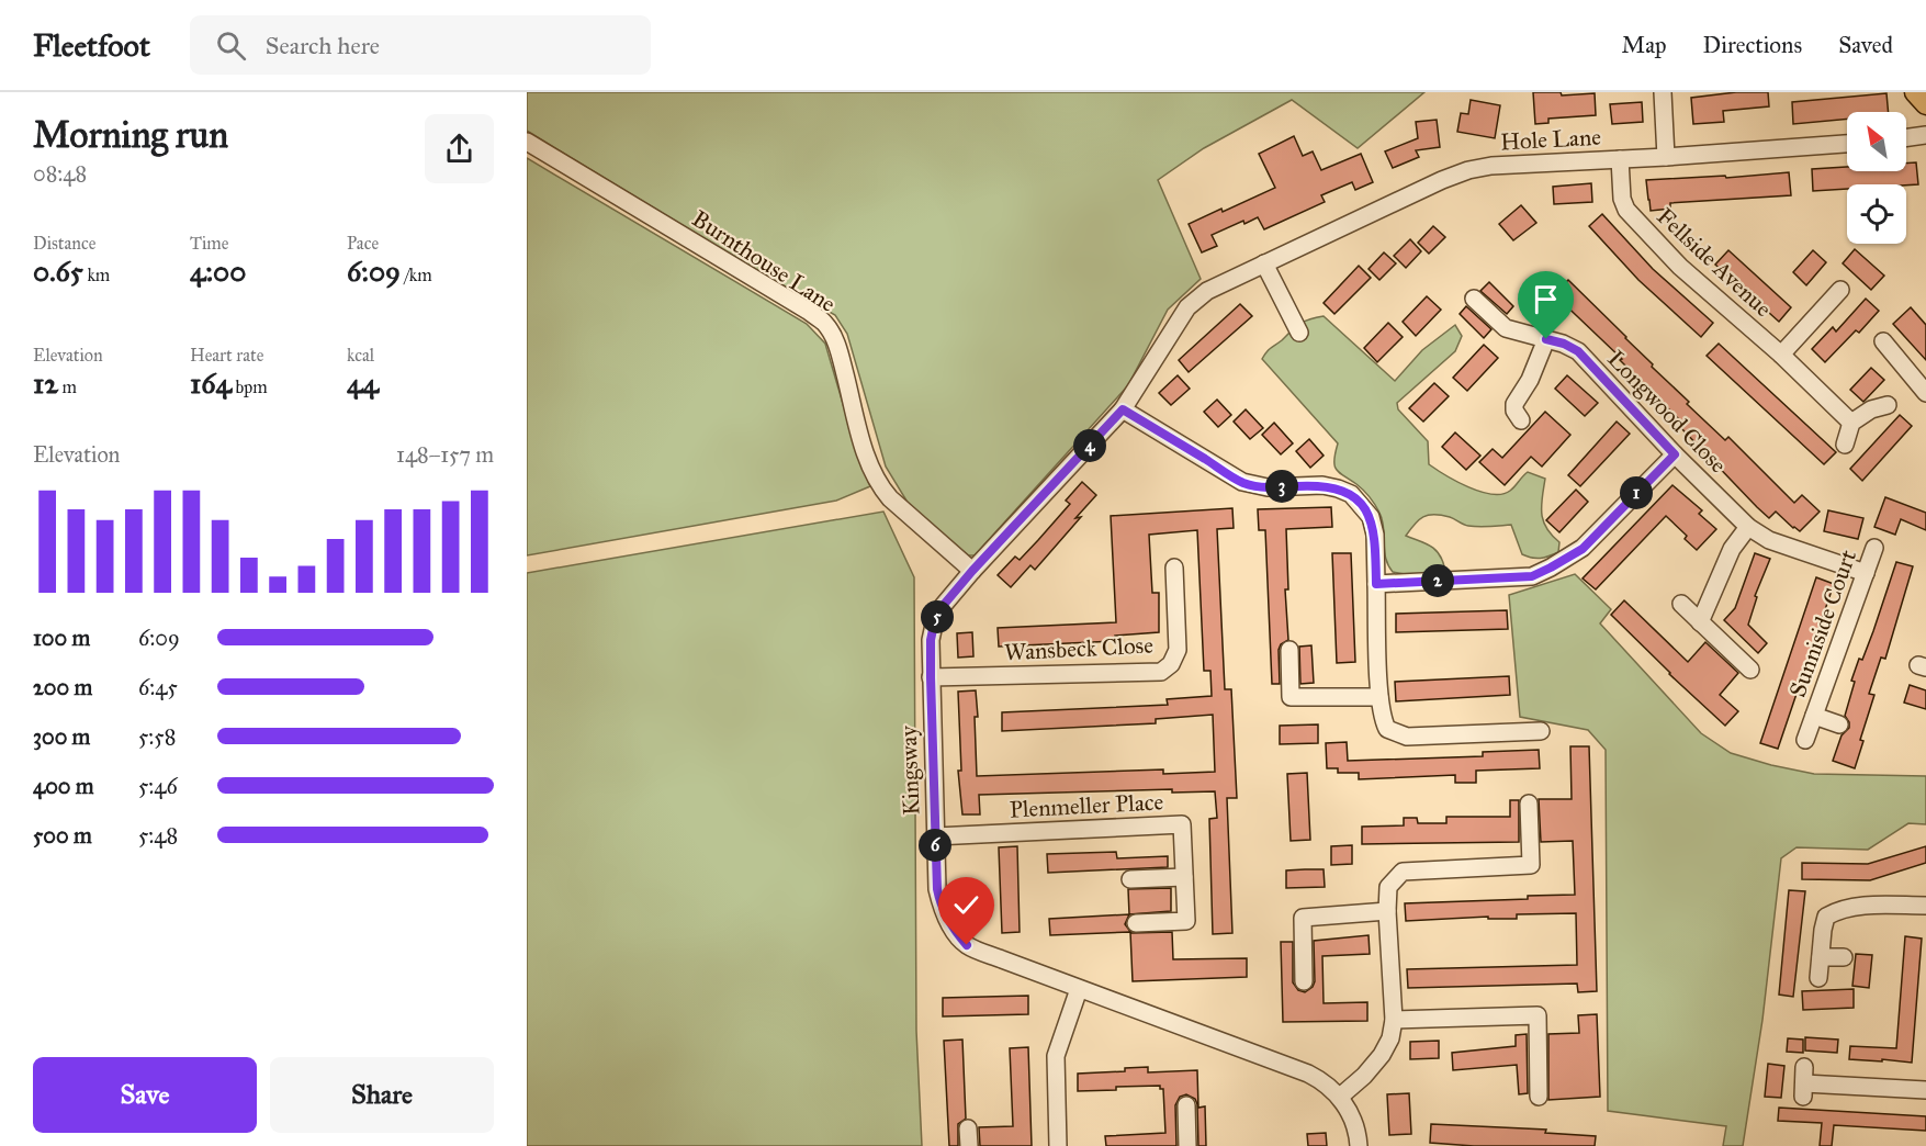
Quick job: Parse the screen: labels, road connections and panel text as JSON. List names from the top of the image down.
{
  "streets": {
    "street": [
      "Hole Lane",
      "Burnthouse Lane",
      "Fellside Avenue",
      "Longwood Close",
      "Sunniside Court",
      "Wansbeck Close",
      "Kingsway",
      "Plenmeller Place"
    ]
  },
  "crossings": [
    ["Hole Lane", "Fellside Avenue"],
    ["Hole Lane", "Kingsway"],
    ["Burnthouse Lane", "Kingsway"],
    ["Longwood Close", "Sunniside Court"],
    ["Wansbeck Close", "Kingsway"],
    ["Kingsway", "Plenmeller Place"]
  ],
  "north": "top left",
  "page": {
    "header": "Fleetfoot",
    "search": "Search here",
    "nav": ["Map", "Directions", "Saved"],
    "heading": ["Morning run", "08:48"],
    "stats": [
      ["Distance", "0.65 km"],
      ["Time", "4:00"],
      ["Pace", "6:09 /km"],
      ["Elevation", "12 m"],
      ["Heart rate", "164 bpm"],
      ["kcal", "44"]
    ],
    "chart": ["Elevation", "148–157 m"],
    "pins": [
      "4",
      "3",
      "1",
      "2",
      "5",
      "6"
    ],
    "list": [
      {
        "name": "100 m",
        "note": "6:09"
      },
      {
        "name": "200 m",
        "note": "6:45"
      },
      {
        "name": "300 m",
        "note": "5:58"
      },
      {
        "name": "400 m",
        "note": "5:46"
      },
      {
        "name": "500 m",
        "note": "5:48"
      }
    ],
    "buttons": ["Save", "Share"]
  }
}
